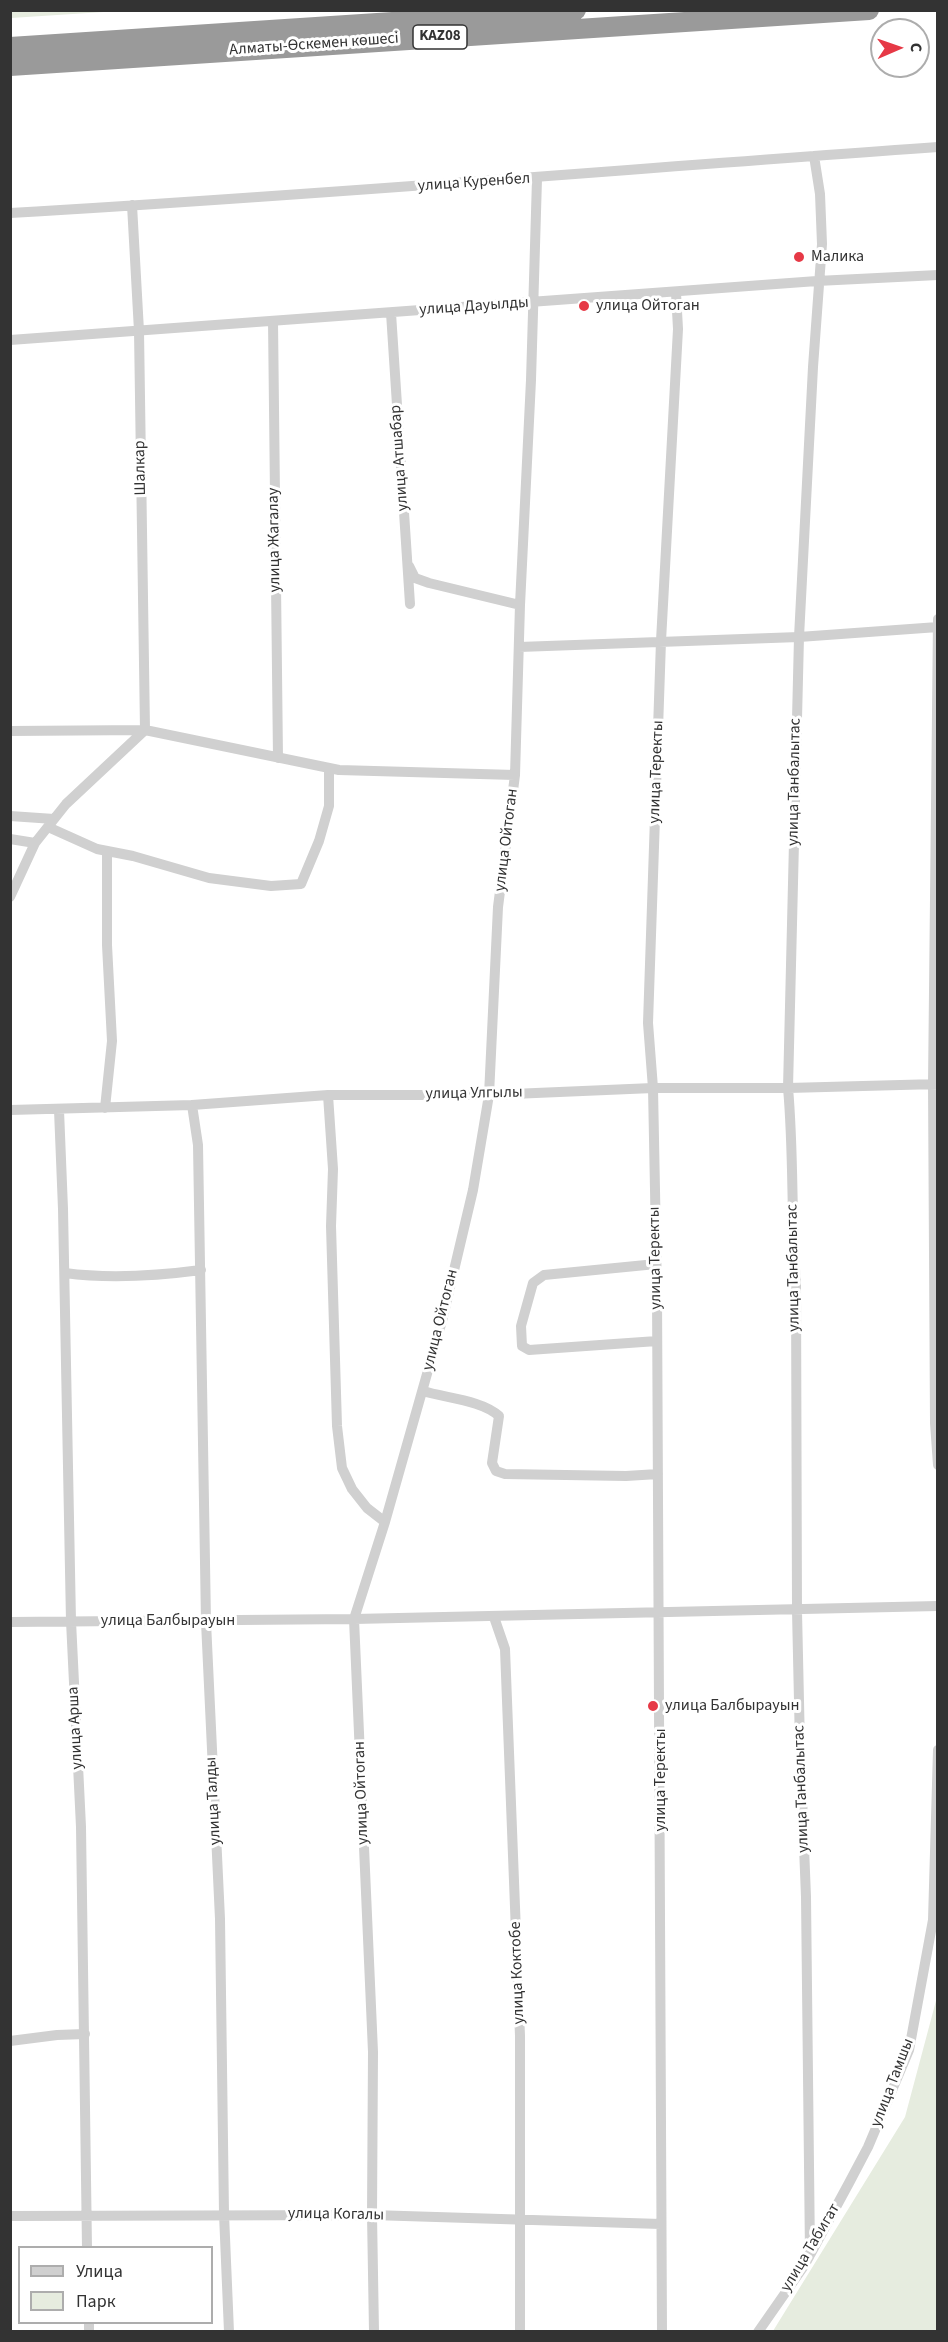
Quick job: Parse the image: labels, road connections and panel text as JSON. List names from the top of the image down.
{
  "streets": {
    "highway": ["KAZ08", "Алматы-Өскемен көшесі"],
    "street": [
      "улица Куренбел",
      "улица Дауылды",
      "улица Атшабар",
      "Шалкар",
      "улица Жагалау",
      "улица Теректы",
      "улица Танбалытас",
      "улица Ойтоган",
      "улица Улгылы",
      "улица Балбырауын",
      "улица Арша",
      "улица Талды",
      "улица Коктобе",
      "улица Тамшы",
      "улица Когалы",
      "улица Табигат"
    ]
  },
  "crossings": [
    ["улица Куренбел", "Шалкар"],
    ["улица Куренбел", "улица Танбалытас"],
    ["улица Куренбел", "улица Ойтоган"],
    ["улица Дауылды", "улица Атшабар"],
    ["улица Дауылды", "Шалкар"],
    ["улица Дауылды", "улица Жагалау"],
    ["улица Дауылды", "улица Теректы"],
    ["улица Дауылды", "улица Танбалытас"],
    ["улица Дауылды", "улица Ойтоган"],
    ["улица Теректы", "улица Улгылы"],
    ["улица Теректы", "улица Балбырауын"],
    ["улица Теректы", "улица Когалы"],
    ["улица Танбалытас", "улица Улгылы"],
    ["улица Танбалытас", "улица Балбырауын"],
    ["улица Танбалытас", "улица Табигат"],
    ["улица Ойтоган", "улица Улгылы"],
    ["улица Ойтоган", "улица Балбырауын"],
    ["улица Ойтоган", "улица Когалы"],
    ["улица Улгылы", "улица Арша"],
    ["улица Улгылы", "улица Талды"],
    ["улица Балбырауын", "улица Арша"],
    ["улица Балбырауын", "улица Талды"],
    ["улица Балбырауын", "улица Коктобе"],
    ["улица Арша", "улица Когалы"],
    ["улица Талды", "улица Когалы"],
    ["улица Коктобе", "улица Когалы"],
    ["улица Тамшы", "улица Табигат"]
  ],
  "places": ["Малика", "улица Ойтоган", "улица Балбырауын"],
  "legend": ["Улица", "Парк"],
  "north": "right"
}
